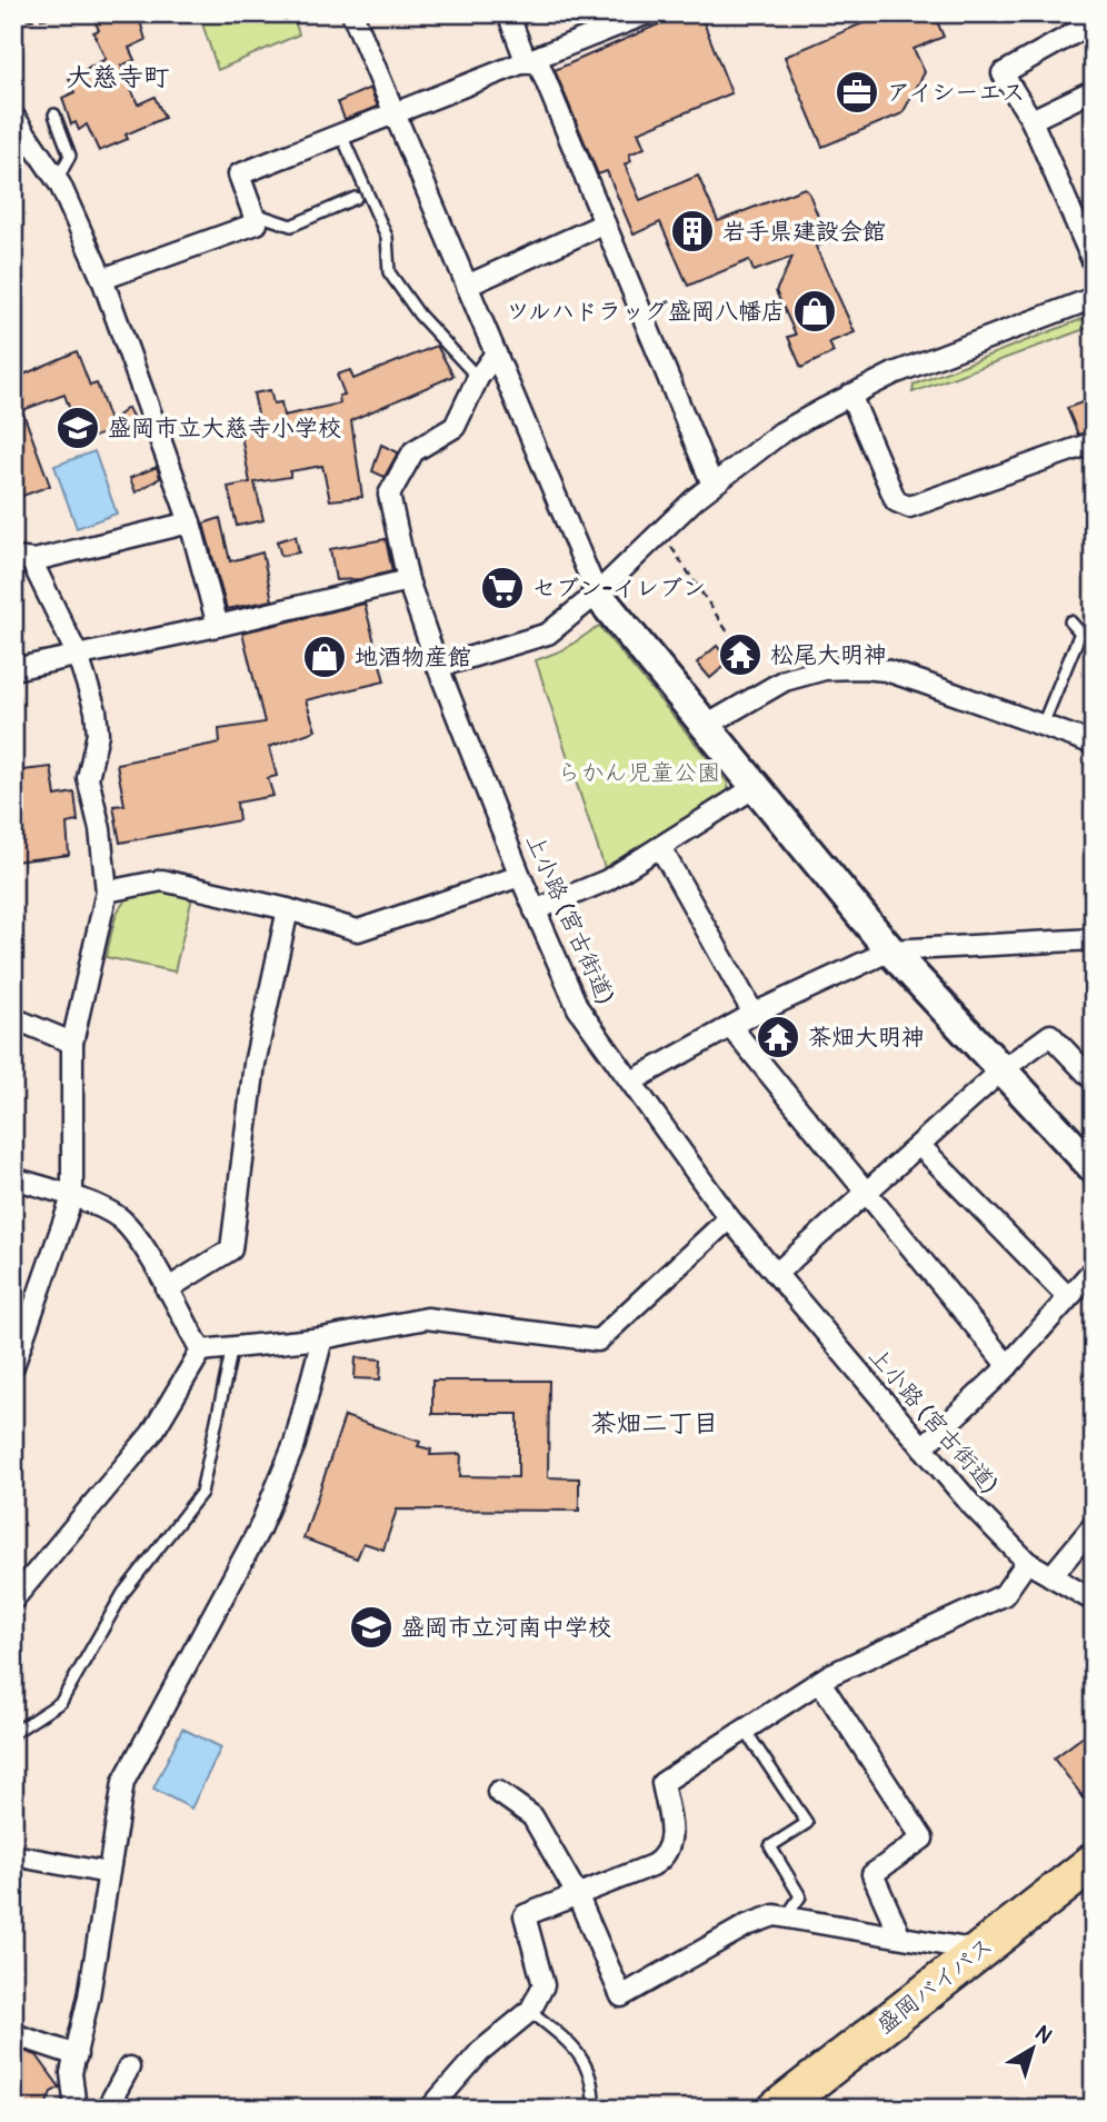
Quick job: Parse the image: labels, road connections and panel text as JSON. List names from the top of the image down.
{
  "streets": {
    "highway": ["盛岡バイパス"],
    "street": ["上小路 (宮古街道)"]
  },
  "districts": ["大慈寺町", "茶畑二丁目"],
  "parks": ["らかん児童公園"],
  "places": {
    "office": ["アイシーエス"],
    "building": ["岩手県建設会館"],
    "shop": ["ツルハドラッグ盛岡八幡店", "地酒物産館"],
    "school or university": ["盛岡市立大慈寺小学校", "盛岡市立河南中学校"],
    "supermarket": ["セブン-イレブン"],
    "temple": ["松尾大明神", "茶畑大明神"]
  },
  "north": "top right"
}
